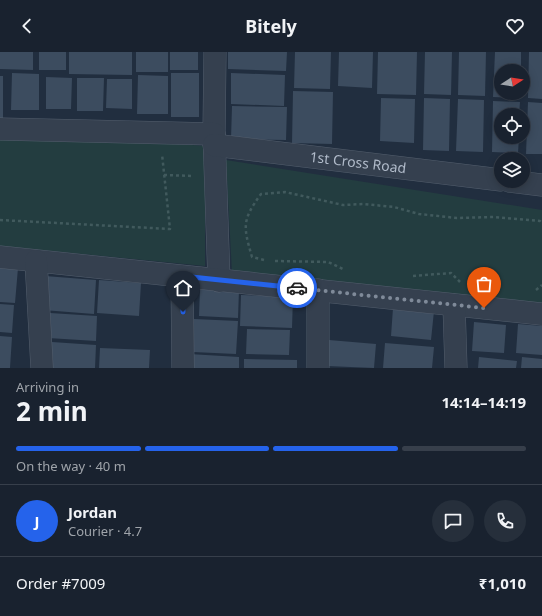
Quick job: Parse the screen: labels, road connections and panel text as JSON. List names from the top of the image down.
{
  "streets": {
    "street": ["1st Cross Road"]
  },
  "north": "right",
  "page": {
    "header": "Bitely",
    "heading": ["2 min", "Arriving in", "14:14–14:19"],
    "panel": [
      "Jordan",
      "Courier · 4.7",
      "Order #7009",
      "₹1,010"
    ],
    "bar": "On the way · 40 m",
    "round": "J"
  }
}
